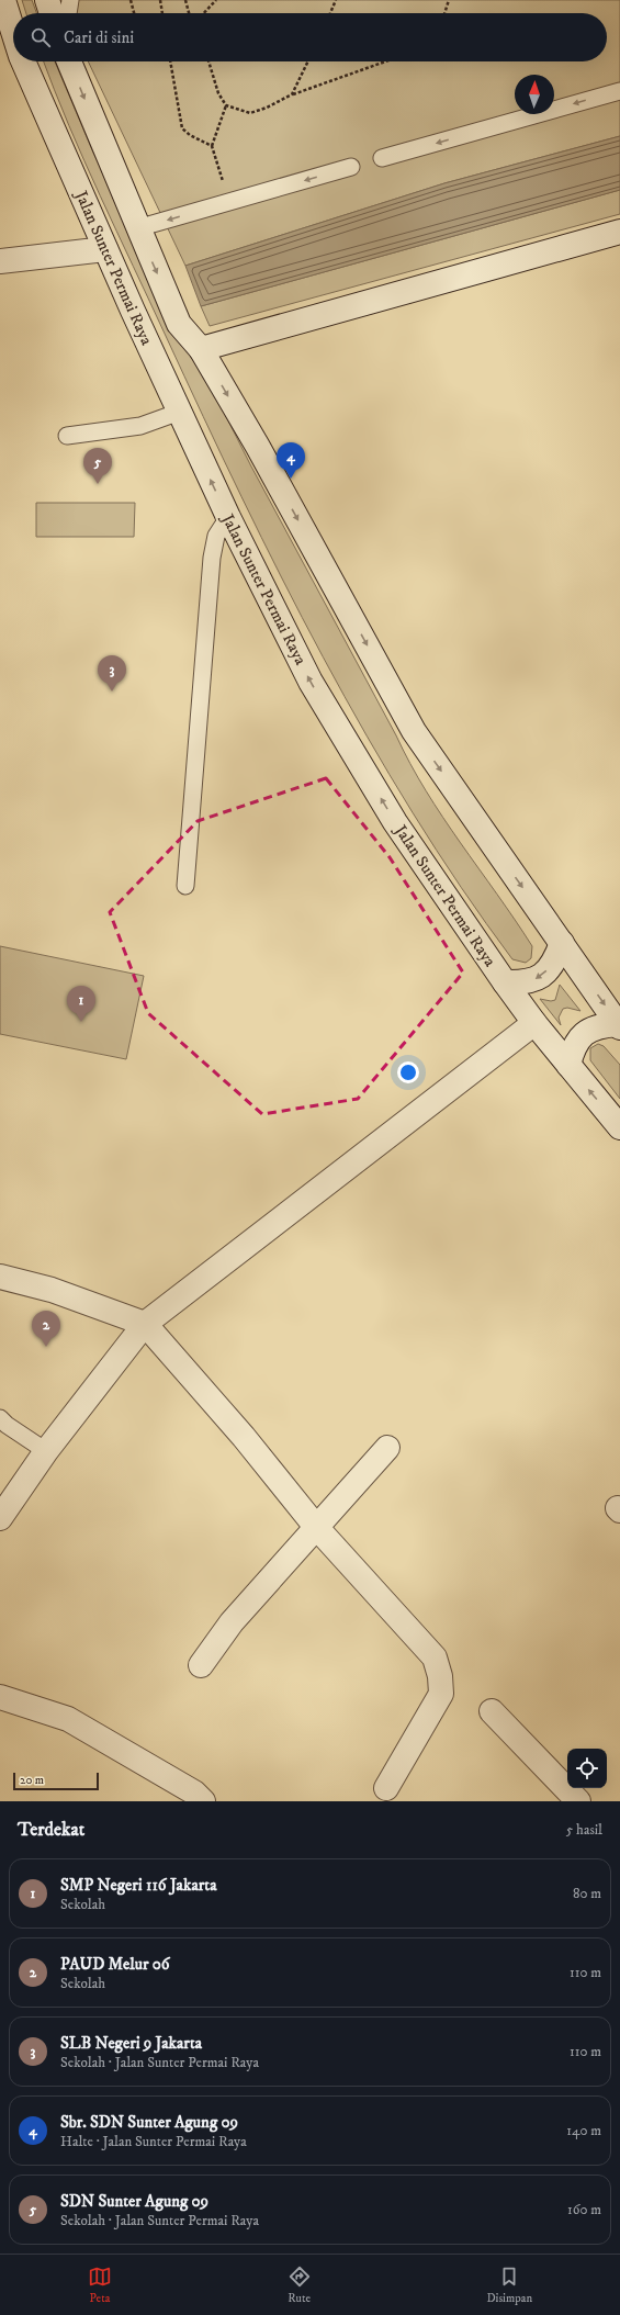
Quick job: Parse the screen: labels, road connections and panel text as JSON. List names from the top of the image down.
{
  "streets": {
    "street": ["Jalan Sunter Permai Raya"]
  },
  "scale_bar": "20 m",
  "north": "top",
  "page": {
    "search": "Cari di sini",
    "pins": [
      "4",
      "5",
      "3",
      "1",
      "2"
    ],
    "scale": "20 m",
    "heading": ["Terdekat", "5 hasil"],
    "list": [
      {
        "mark": "1",
        "name": "SMP Negeri 116 Jakarta",
        "note": "Sekolah",
        "value": "80 m"
      },
      {
        "mark": "2",
        "name": "PAUD Melur 06",
        "note": "Sekolah",
        "value": "110 m"
      },
      {
        "mark": "3",
        "name": "SLB Negeri 9 Jakarta",
        "note": "Sekolah · Jalan Sunter Permai Raya",
        "value": "110 m"
      },
      {
        "mark": "4",
        "name": "Sbr. SDN Sunter Agung 09",
        "note": "Halte · Jalan Sunter Permai Raya",
        "value": "140 m"
      },
      {
        "mark": "5",
        "name": "SDN Sunter Agung 09",
        "note": "Sekolah · Jalan Sunter Permai Raya",
        "value": "160 m"
      }
    ],
    "nav": ["Peta", "Rute", "Disimpan"]
  }
}
